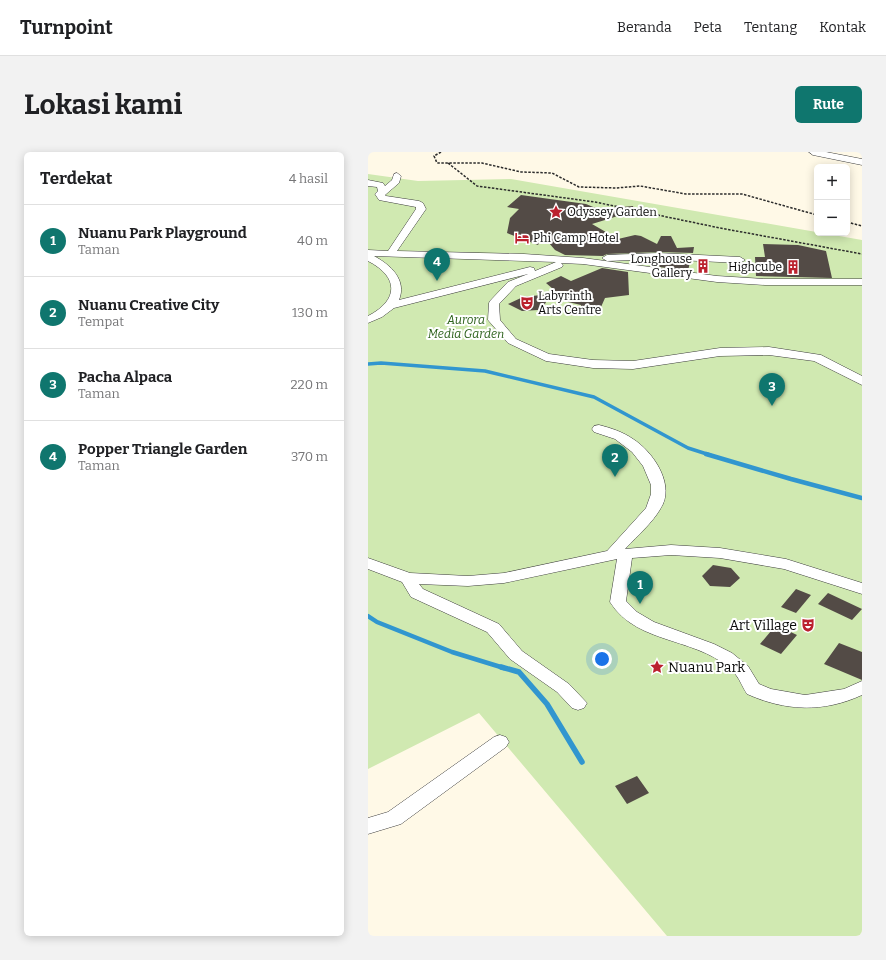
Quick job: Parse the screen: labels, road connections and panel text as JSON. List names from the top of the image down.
{
  "parks": ["Aurora Media Garden"],
  "places": {
    "place": ["Odyssey Garden", "Nuanu Park"],
    "hotel": ["Phi Camp Hotel"],
    "building": ["Longhouse Gallery", "Highcube"],
    "theatre": ["Labyrinth Arts Centre", "Art Village"]
  },
  "page": {
    "header": "Turnpoint",
    "nav": [
      "Beranda",
      "Peta",
      "Tentang",
      "Kontak"
    ],
    "buttons": "Rute",
    "title": "Lokasi kami",
    "heading": ["Terdekat", "4 hasil"],
    "map_buttons": ["+", "−"],
    "list": [
      {
        "mark": "1",
        "name": "Nuanu Park Playground",
        "note": "Taman",
        "value": "40 m"
      },
      {
        "mark": "2",
        "name": "Nuanu Creative City",
        "note": "Tempat",
        "value": "130 m"
      },
      {
        "mark": "3",
        "name": "Pacha Alpaca",
        "note": "Taman",
        "value": "220 m"
      },
      {
        "mark": "4",
        "name": "Popper Triangle Garden",
        "note": "Taman",
        "value": "370 m"
      }
    ],
    "pins": [
      "4",
      "3",
      "2",
      "1"
    ]
  }
}
